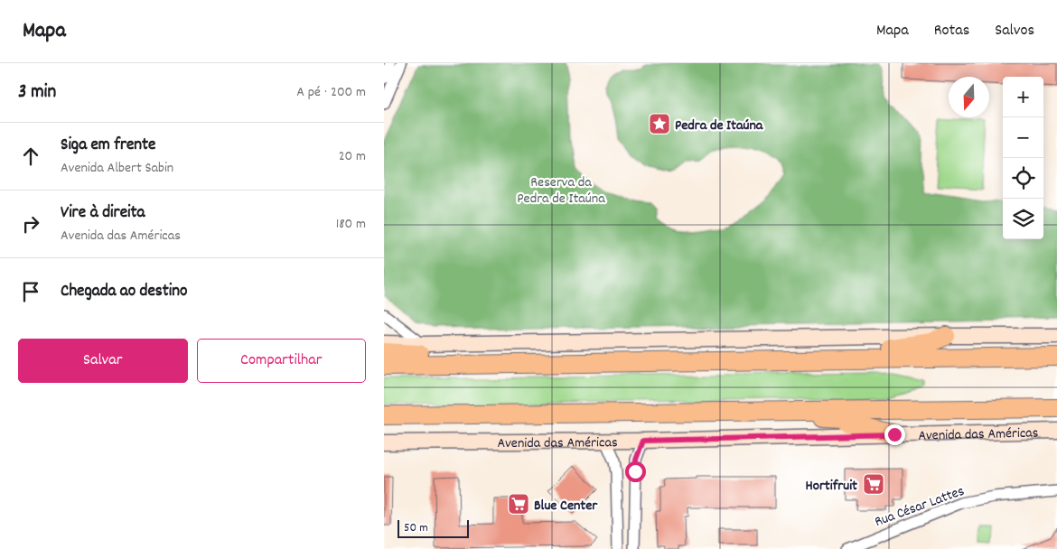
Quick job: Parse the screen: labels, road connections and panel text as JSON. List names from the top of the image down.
{
  "streets": {
    "highway": ["Avenida das Américas"],
    "street": ["Rua César Lattes"]
  },
  "parks": ["Reserva da Pedra de Itaúna"],
  "places": {
    "place": ["Pedra de Itaúna"],
    "supermarket": ["Hortifruit", "Blue Center"]
  },
  "scale_bar": "50 m",
  "north": "bottom",
  "page": {
    "header": "Mapa",
    "nav": ["Mapa", "Rotas", "Salvos"],
    "heading": ["3 min", "A pé · 200 m"],
    "map_buttons": ["+", "−"],
    "list": [
      ["Siga em frente", "Avenida Albert Sabin", "20 m"],
      ["Vire à direita", "Avenida das Américas", "180 m"],
      "Chegada ao destino"
    ],
    "buttons": ["Salvar", "Compartilhar"],
    "scale": "50 m"
  }
}
